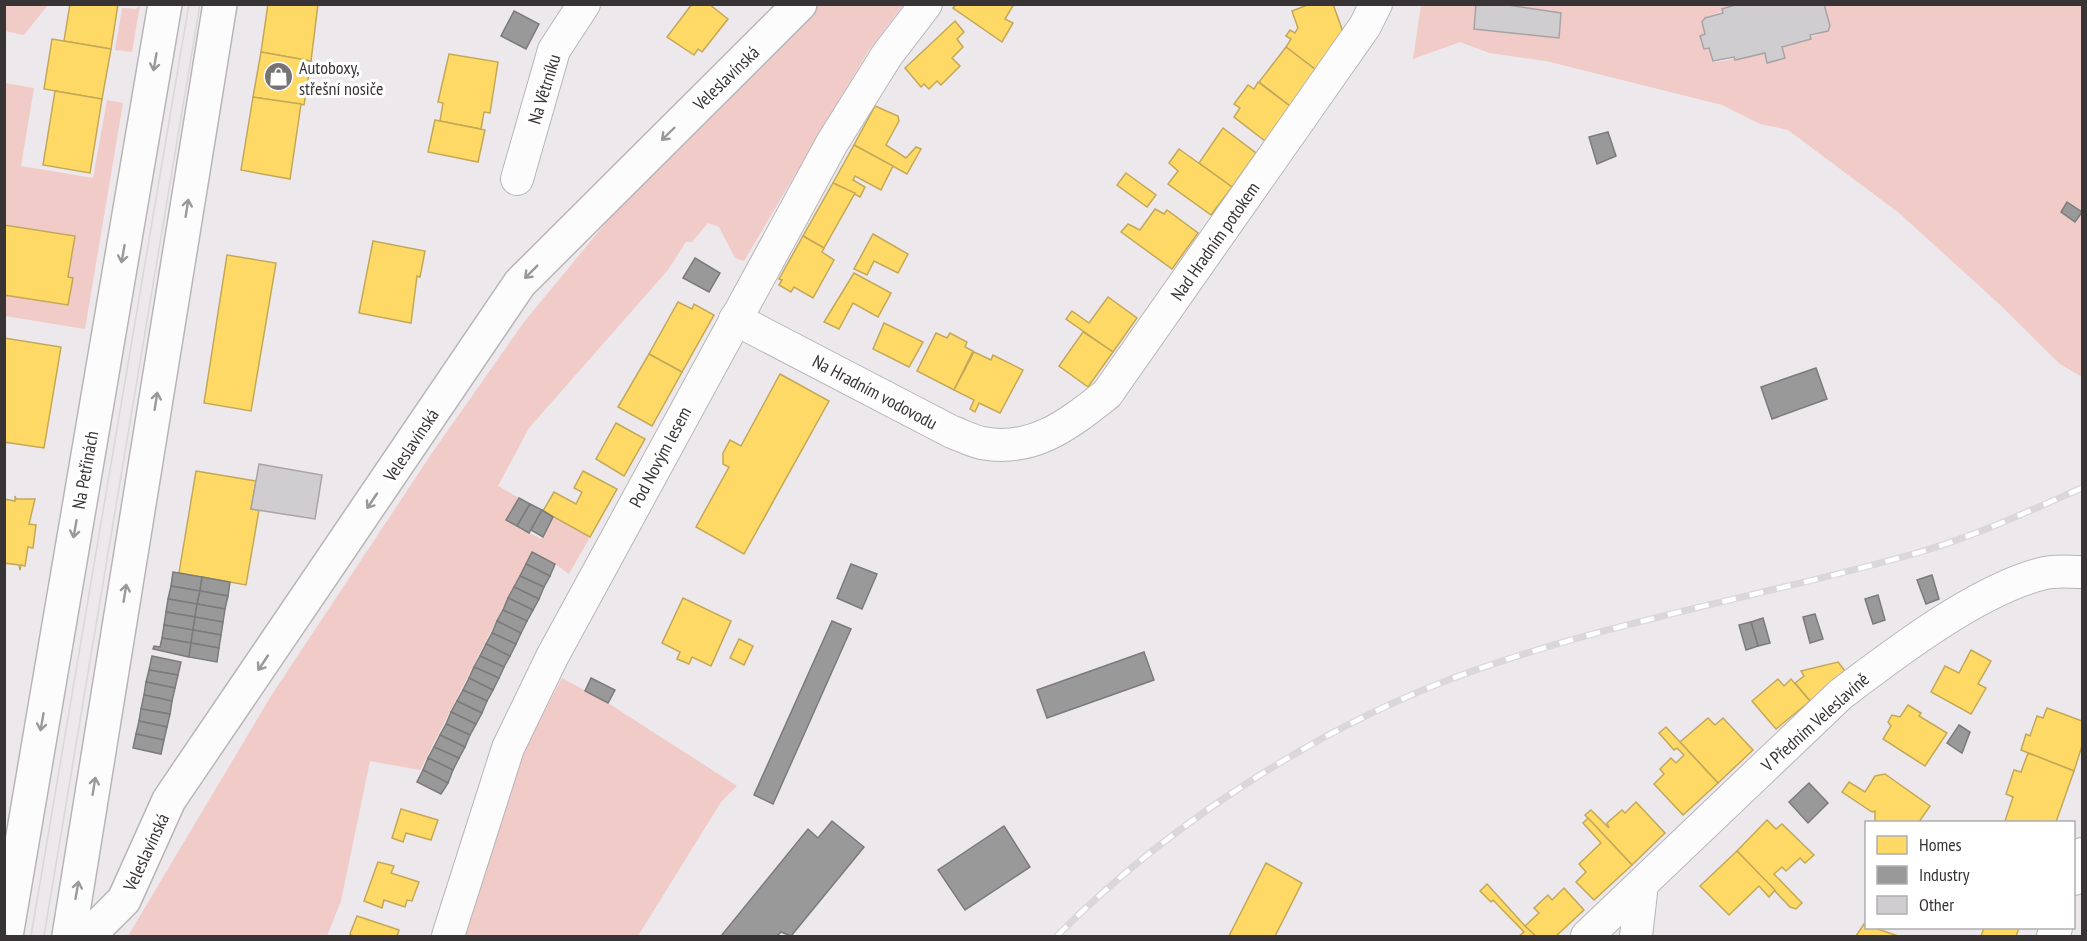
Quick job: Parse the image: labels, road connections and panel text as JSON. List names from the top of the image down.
{
  "streets": {
    "street": [
      "Veleslavínská",
      "Na Větrníku",
      "Nad Hradním potokem",
      "Na Hradním vodovodu",
      "Pod Novým lesem",
      "Na Petřinách",
      "V Předním Veleslavíně"
    ]
  },
  "crossings": [
    ["Nad Hradním potokem", "Na Hradním vodovodu"],
    ["Na Hradním vodovodu", "Pod Novým lesem"]
  ],
  "one_way": ["Veleslavínská"],
  "places": {
    "shop": ["Autoboxy, střešní nosiče"]
  },
  "legend": ["Homes", "Industry", "Other"]
}
